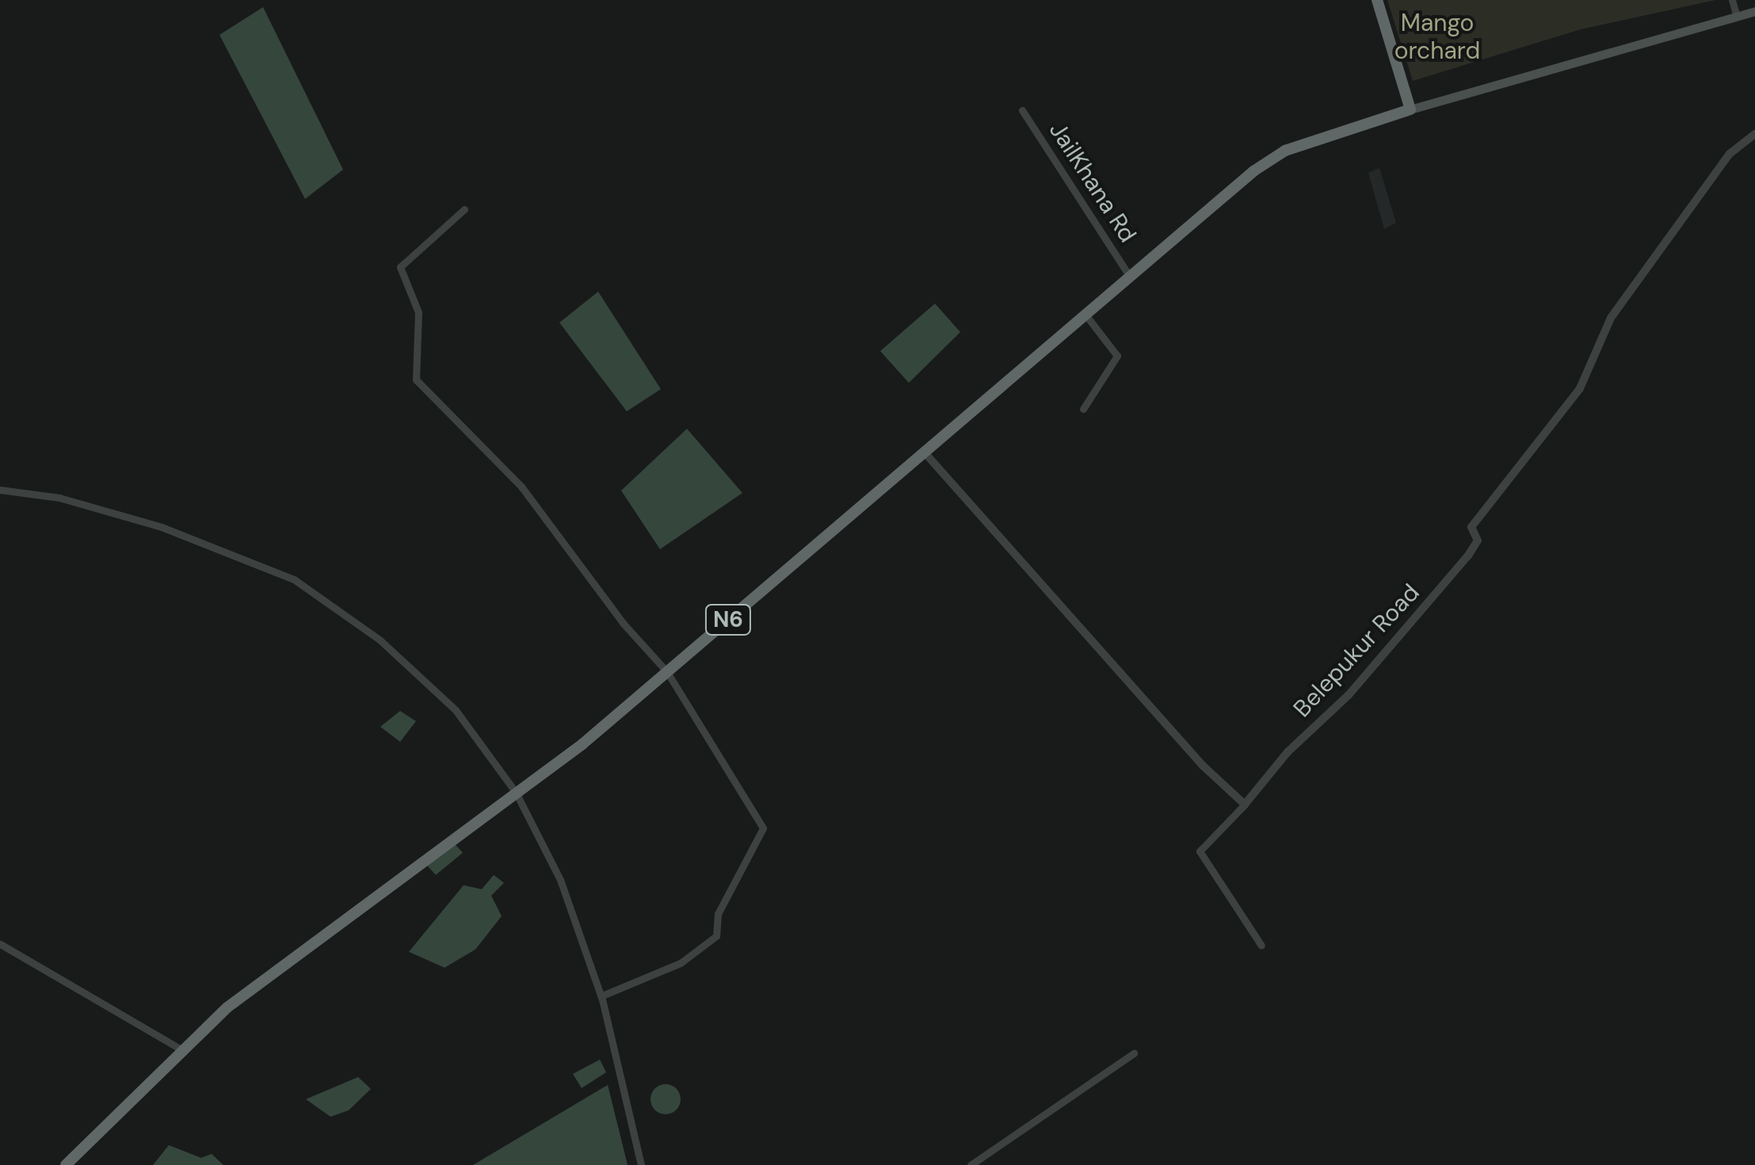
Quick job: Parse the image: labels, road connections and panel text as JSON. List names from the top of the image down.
{
  "streets": {
    "highway": ["N6"],
    "street": ["JailKhana Rd", "Belepukur Road"]
  },
  "crossings": [
    ["JailKhana Rd", "N6"]
  ],
  "parks": ["Mango orchard"]
}
